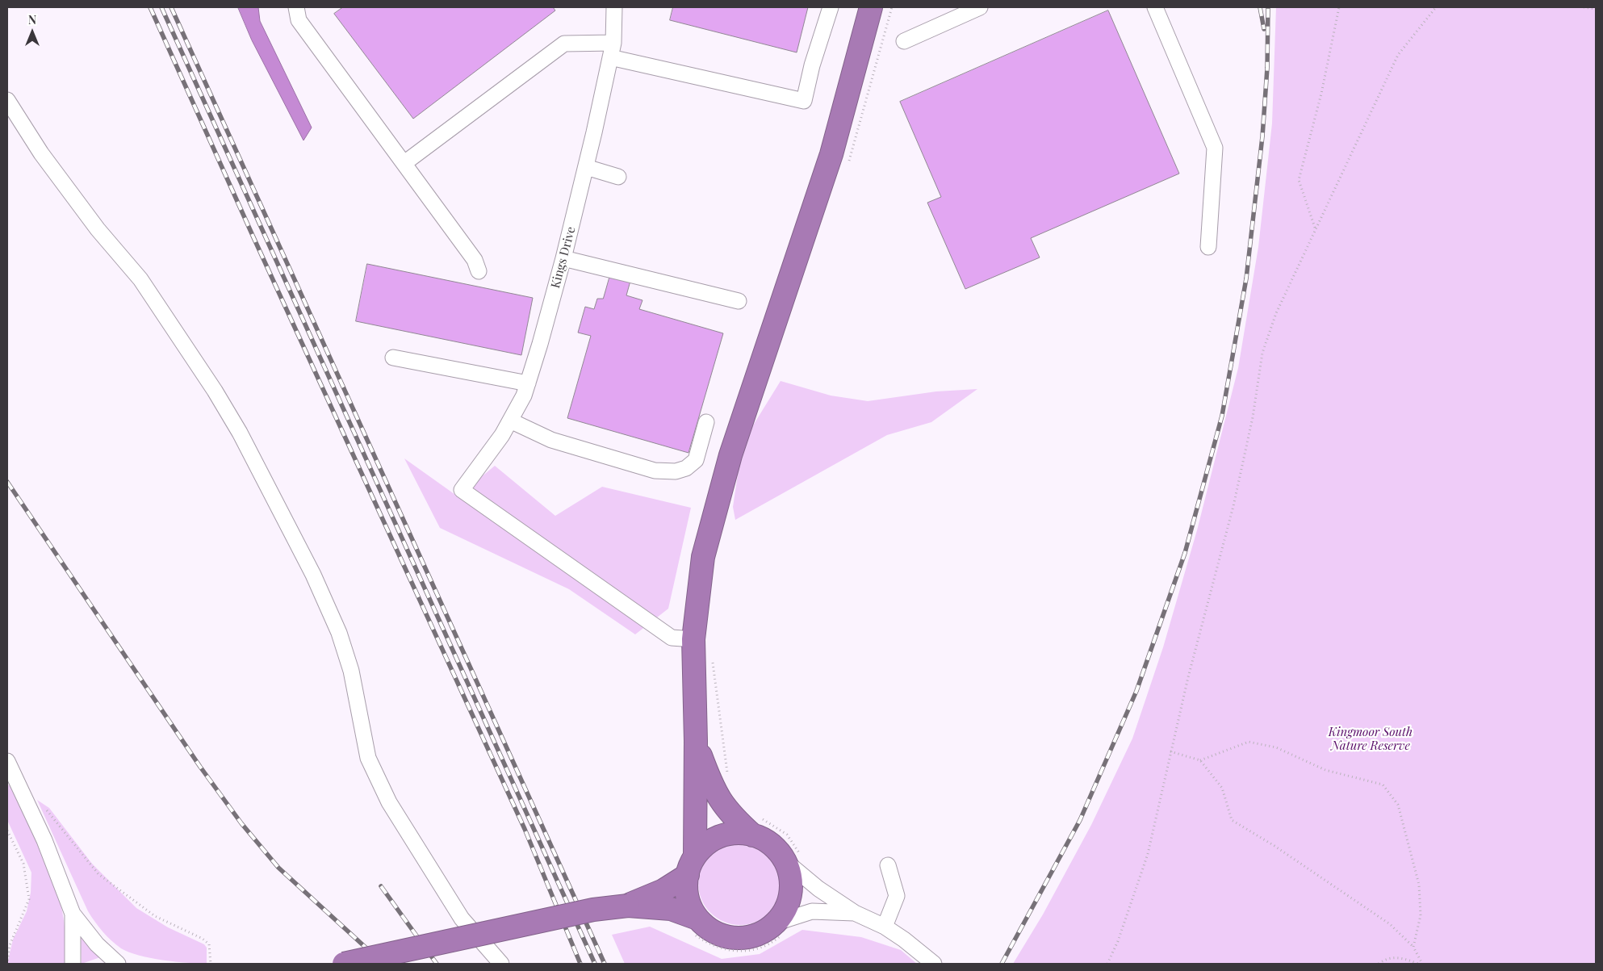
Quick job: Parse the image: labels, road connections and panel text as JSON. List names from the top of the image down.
{
  "streets": {
    "street": ["Kings Drive"]
  },
  "parks": ["Kingmoor South Nature Reserve"],
  "north": "top"
}
